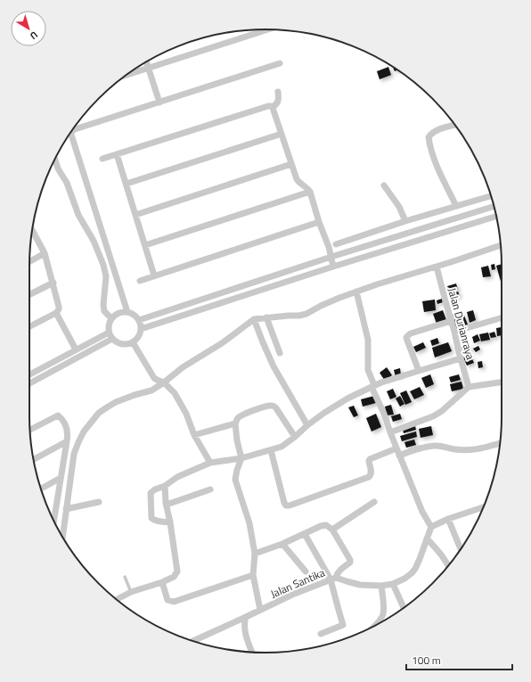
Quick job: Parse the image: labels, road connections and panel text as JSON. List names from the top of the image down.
{
  "streets": {
    "street": ["Jalan Durianraya", "Jalan Santika"]
  },
  "scale_bar": "100 m",
  "north": "bottom right"
}
